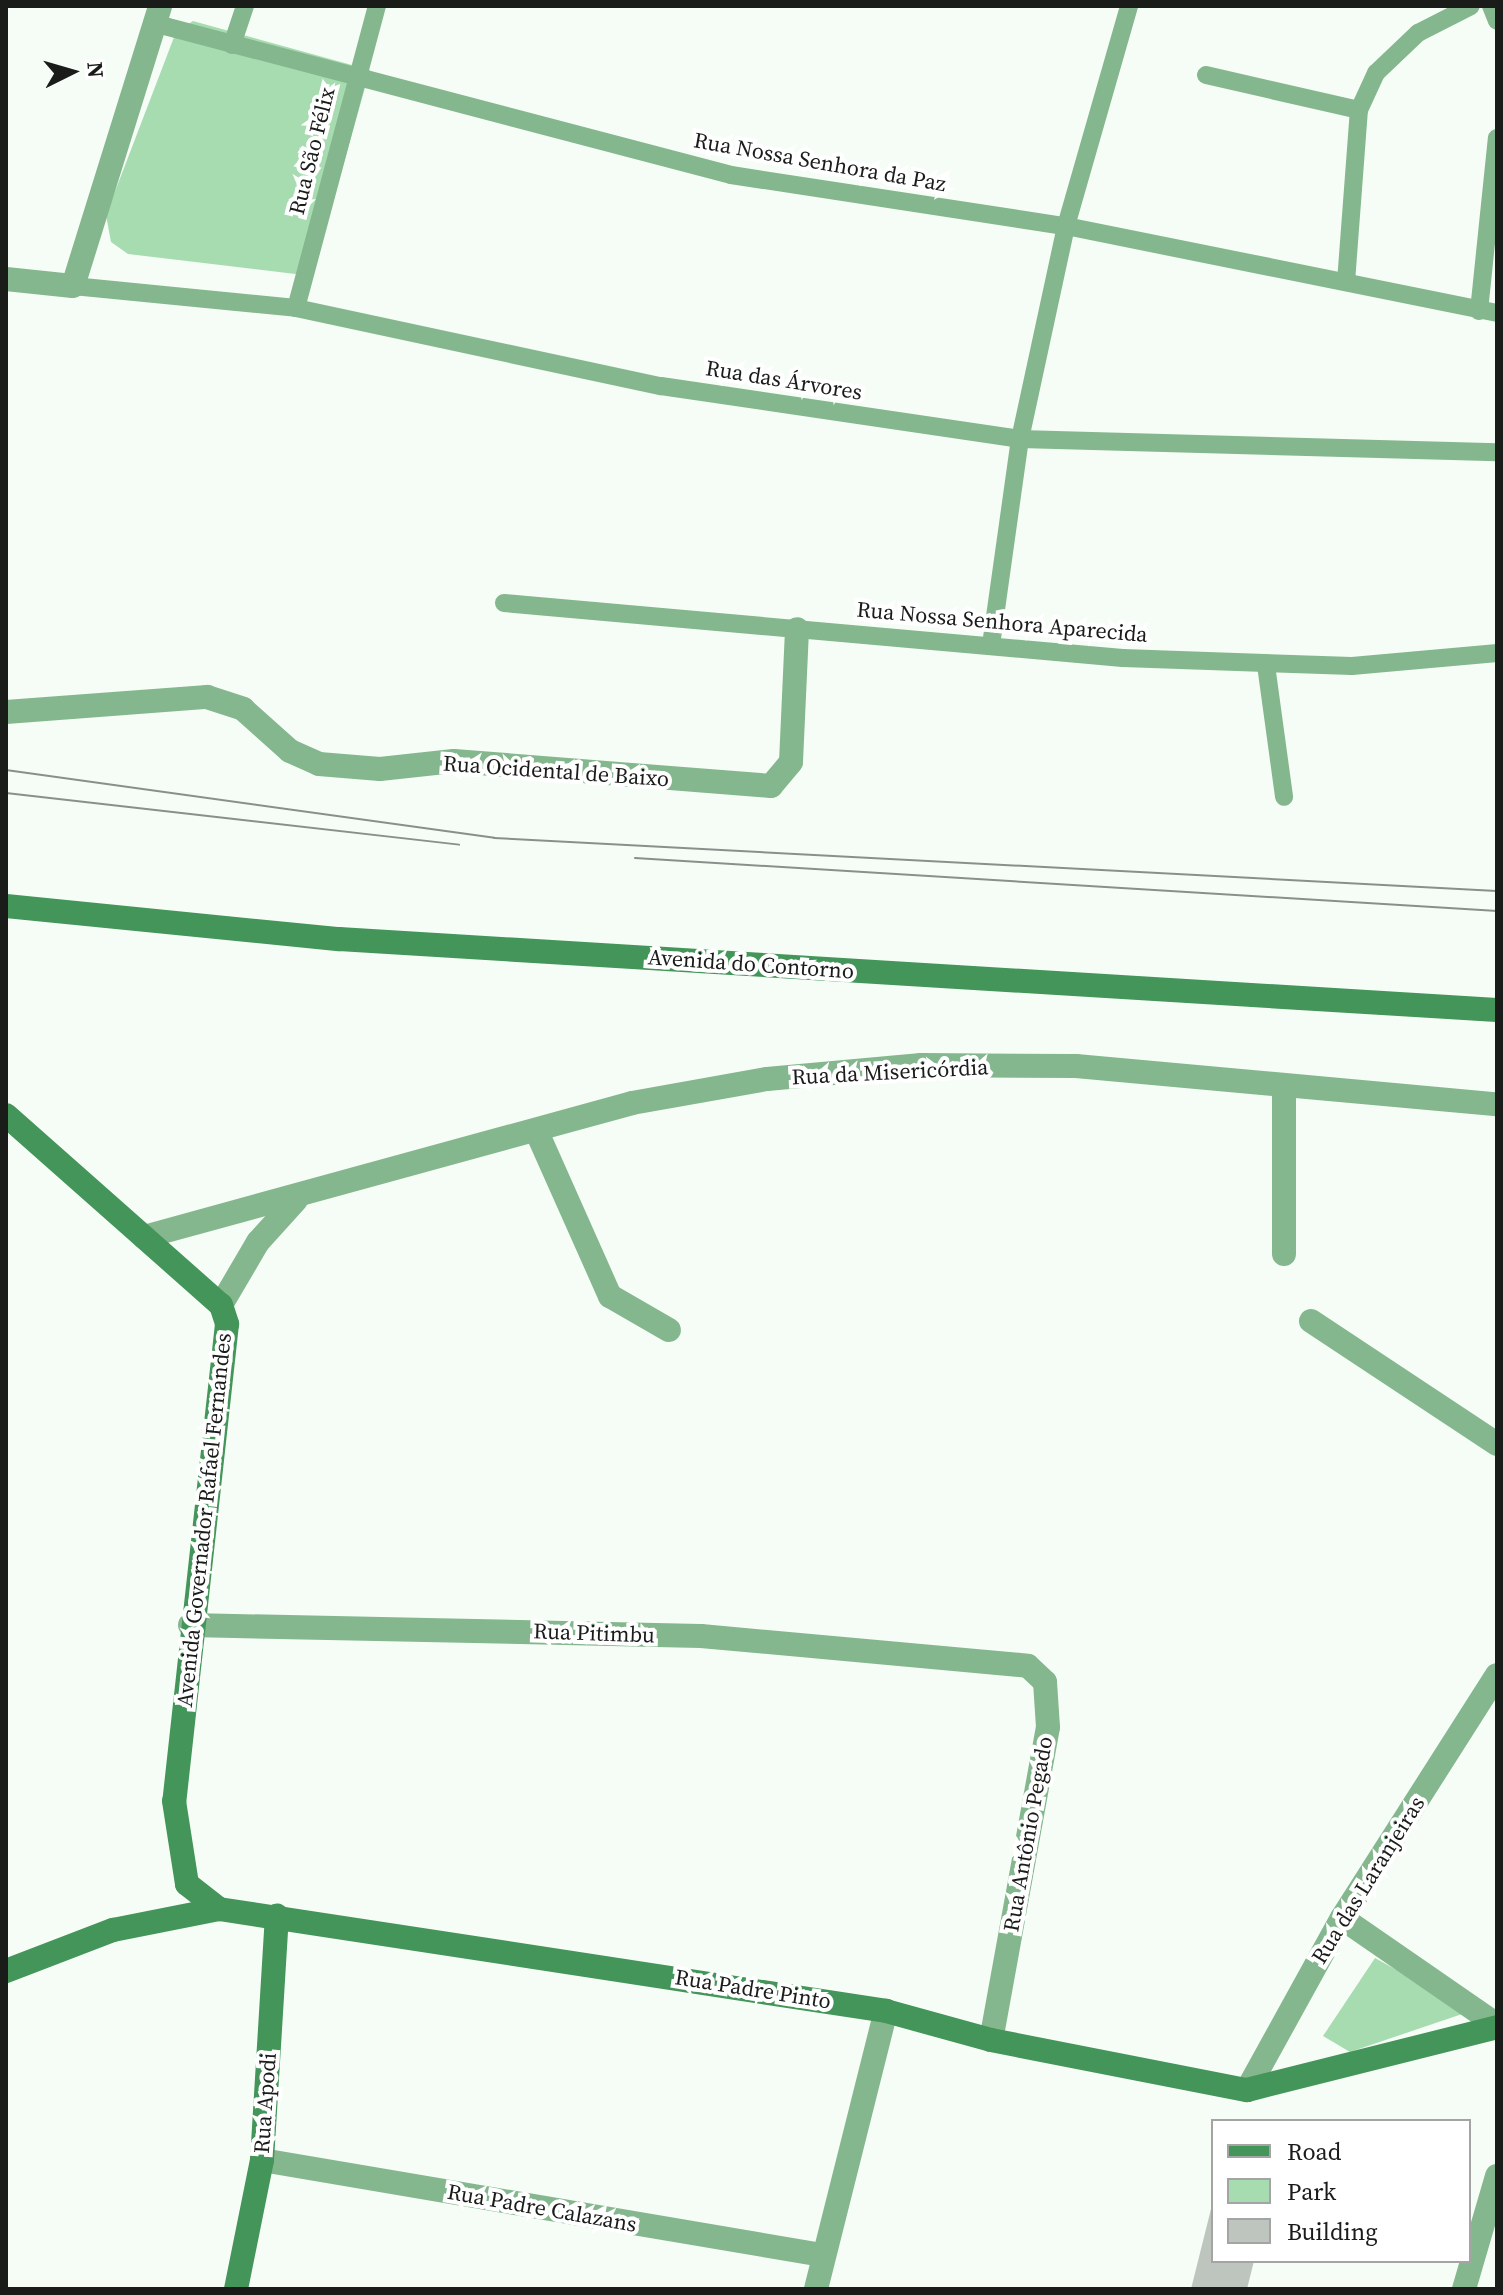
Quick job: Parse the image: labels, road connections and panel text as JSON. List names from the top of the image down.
{
  "streets": {
    "main road": [
      "Avenida do Contorno",
      "Avenida Governador Rafael Fernandes",
      "Rua Padre Pinto",
      "Rua Apodi"
    ],
    "street": [
      "Rua Ocidental de Baixo",
      "Rua da Misericórdia",
      "Rua Pitimbu",
      "Rua Antônio Pegado",
      "Rua das Laranjeiras",
      "Rua Padre Calazans"
    ],
    "lane": [
      "Rua São Félix",
      "Rua Nossa Senhora da Paz",
      "Rua das Árvores",
      "Rua Nossa Senhora Aparecida"
    ]
  },
  "crossings": [
    ["Rua São Félix", "Rua Nossa Senhora da Paz"],
    ["Rua São Félix", "Rua das Árvores"],
    ["Rua Nossa Senhora Aparecida", "Rua Ocidental de Baixo"],
    ["Rua da Misericórdia", "Avenida Governador Rafael Fernandes"],
    ["Avenida Governador Rafael Fernandes", "Rua Pitimbu"],
    ["Avenida Governador Rafael Fernandes", "Rua Padre Pinto"],
    ["Rua Pitimbu", "Rua Antônio Pegado"],
    ["Rua Antônio Pegado", "Rua Padre Pinto"],
    ["Rua das Laranjeiras", "Rua Padre Pinto"],
    ["Rua Padre Pinto", "Rua Apodi"],
    ["Rua Apodi", "Rua Padre Calazans"]
  ],
  "legend": ["Road", "Park", "Building"],
  "north": "right"
}
